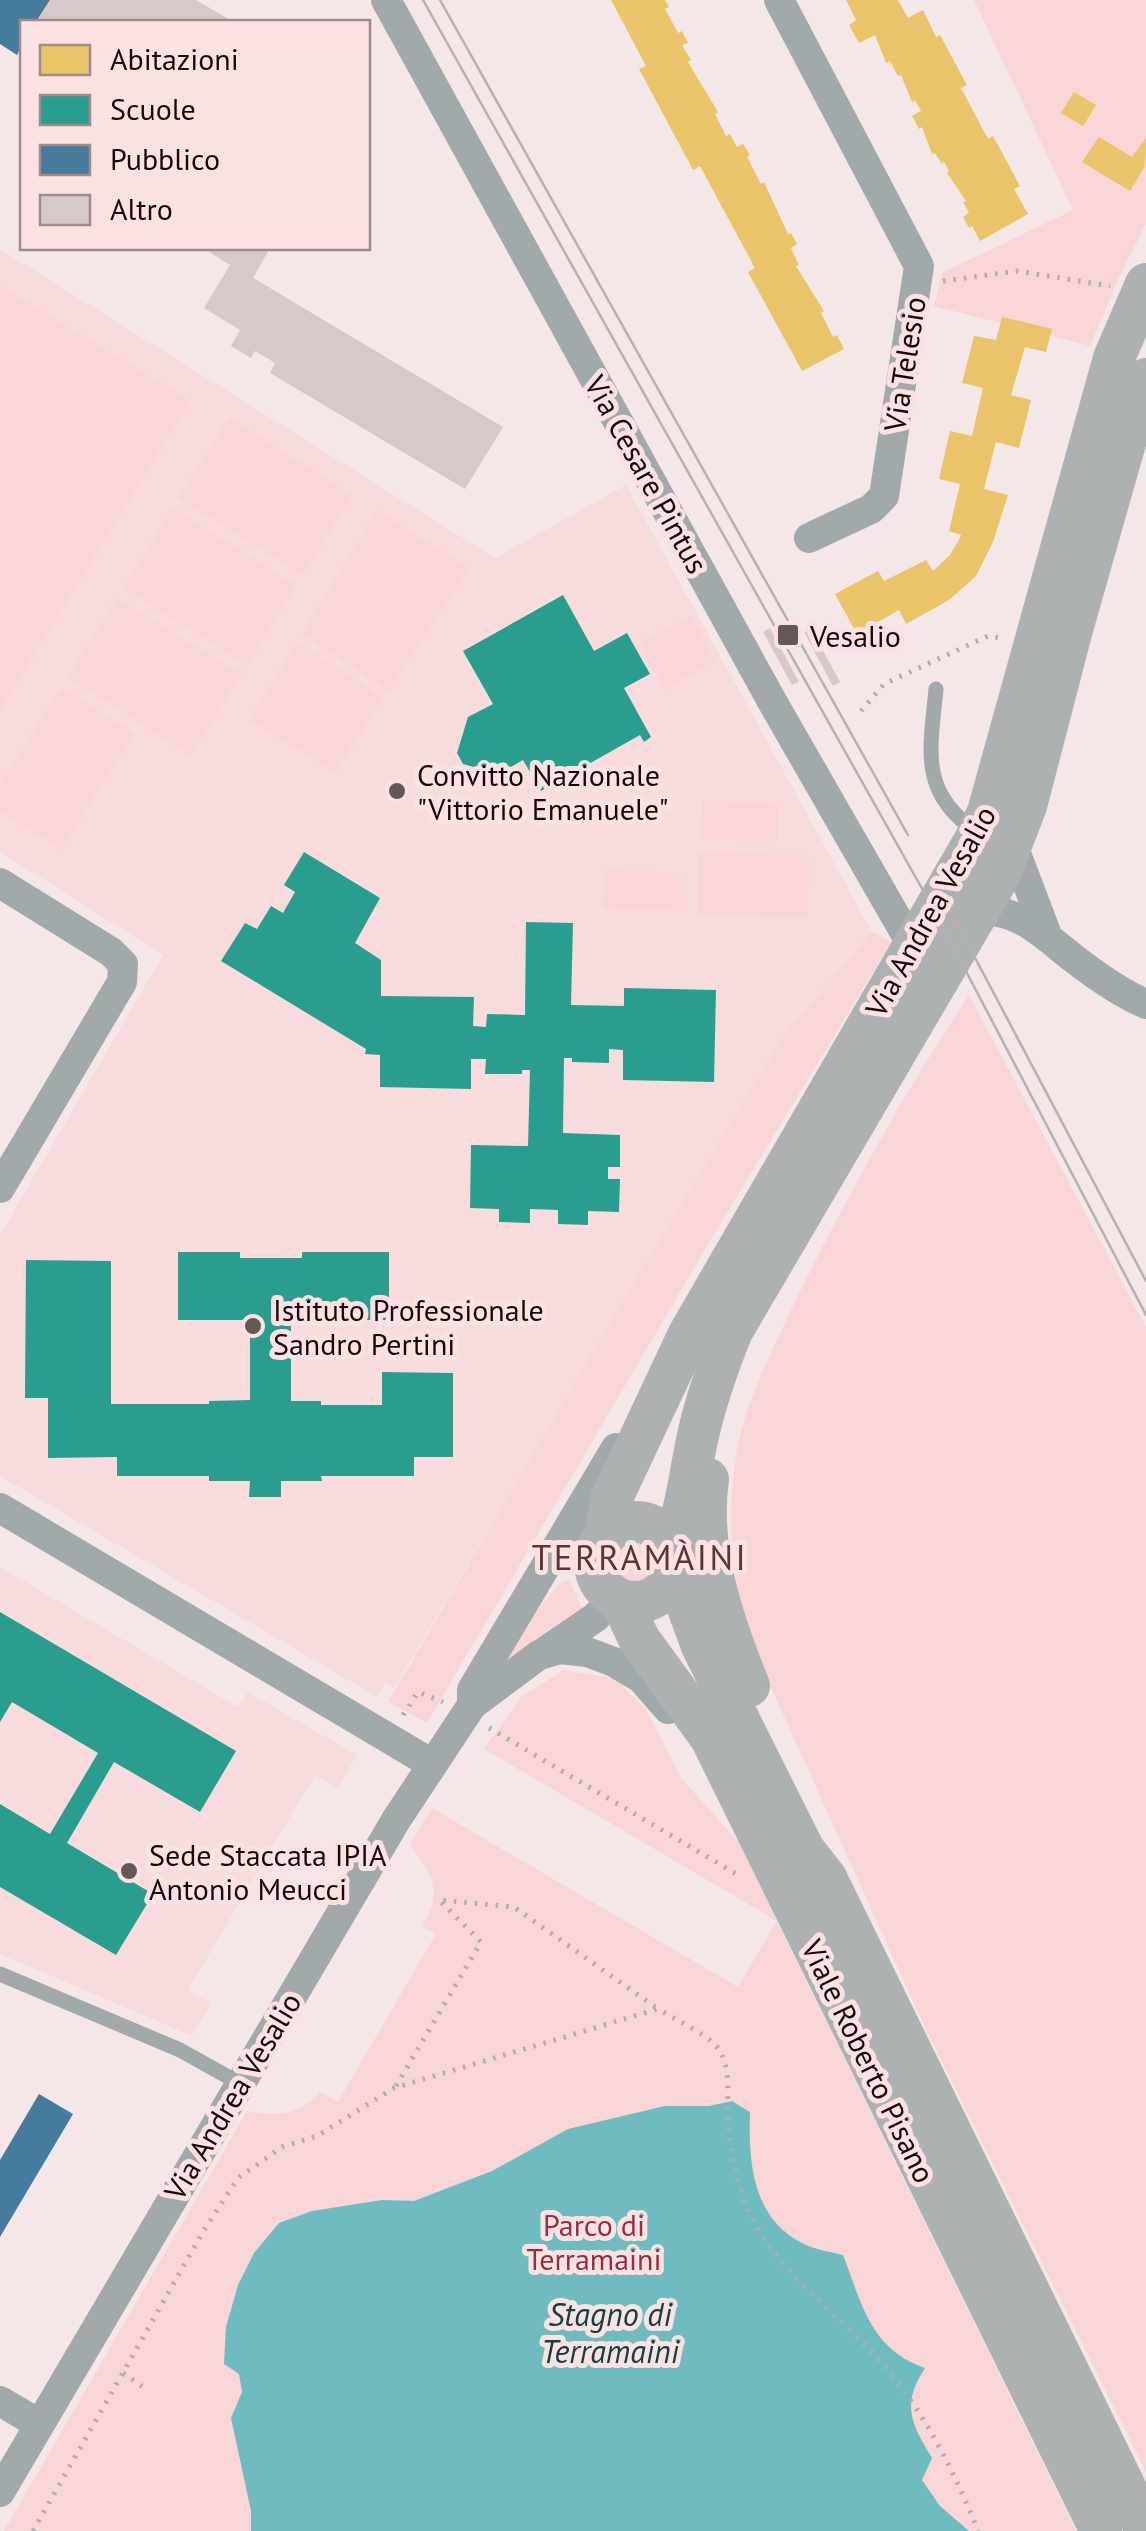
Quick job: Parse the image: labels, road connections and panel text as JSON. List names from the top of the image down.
{
  "streets": {
    "main road": ["Via Andrea Vesalio", "Viale Roberto Pisano"],
    "street": ["Via Telesio", "Via Cesare Pintus"]
  },
  "crossings": [
    ["Via Cesare Pintus", "Via Andrea Vesalio"],
    ["Via Andrea Vesalio", "Viale Roberto Pisano"]
  ],
  "districts": ["TERRAMÀINI"],
  "water": ["Stagno di Terramaini"],
  "parks": ["Parco di Terramaini"],
  "places": {
    "transit": ["Vesalio"],
    "other": ["Convitto Nazionale \"Vittorio Emanuele\"", "Istituto Professionale Sandro Pertini", "Sede Staccata IPIA Antonio Meucci"]
  },
  "legend": [
    "Abitazioni",
    "Scuole",
    "Pubblico",
    "Altro"
  ]
}
